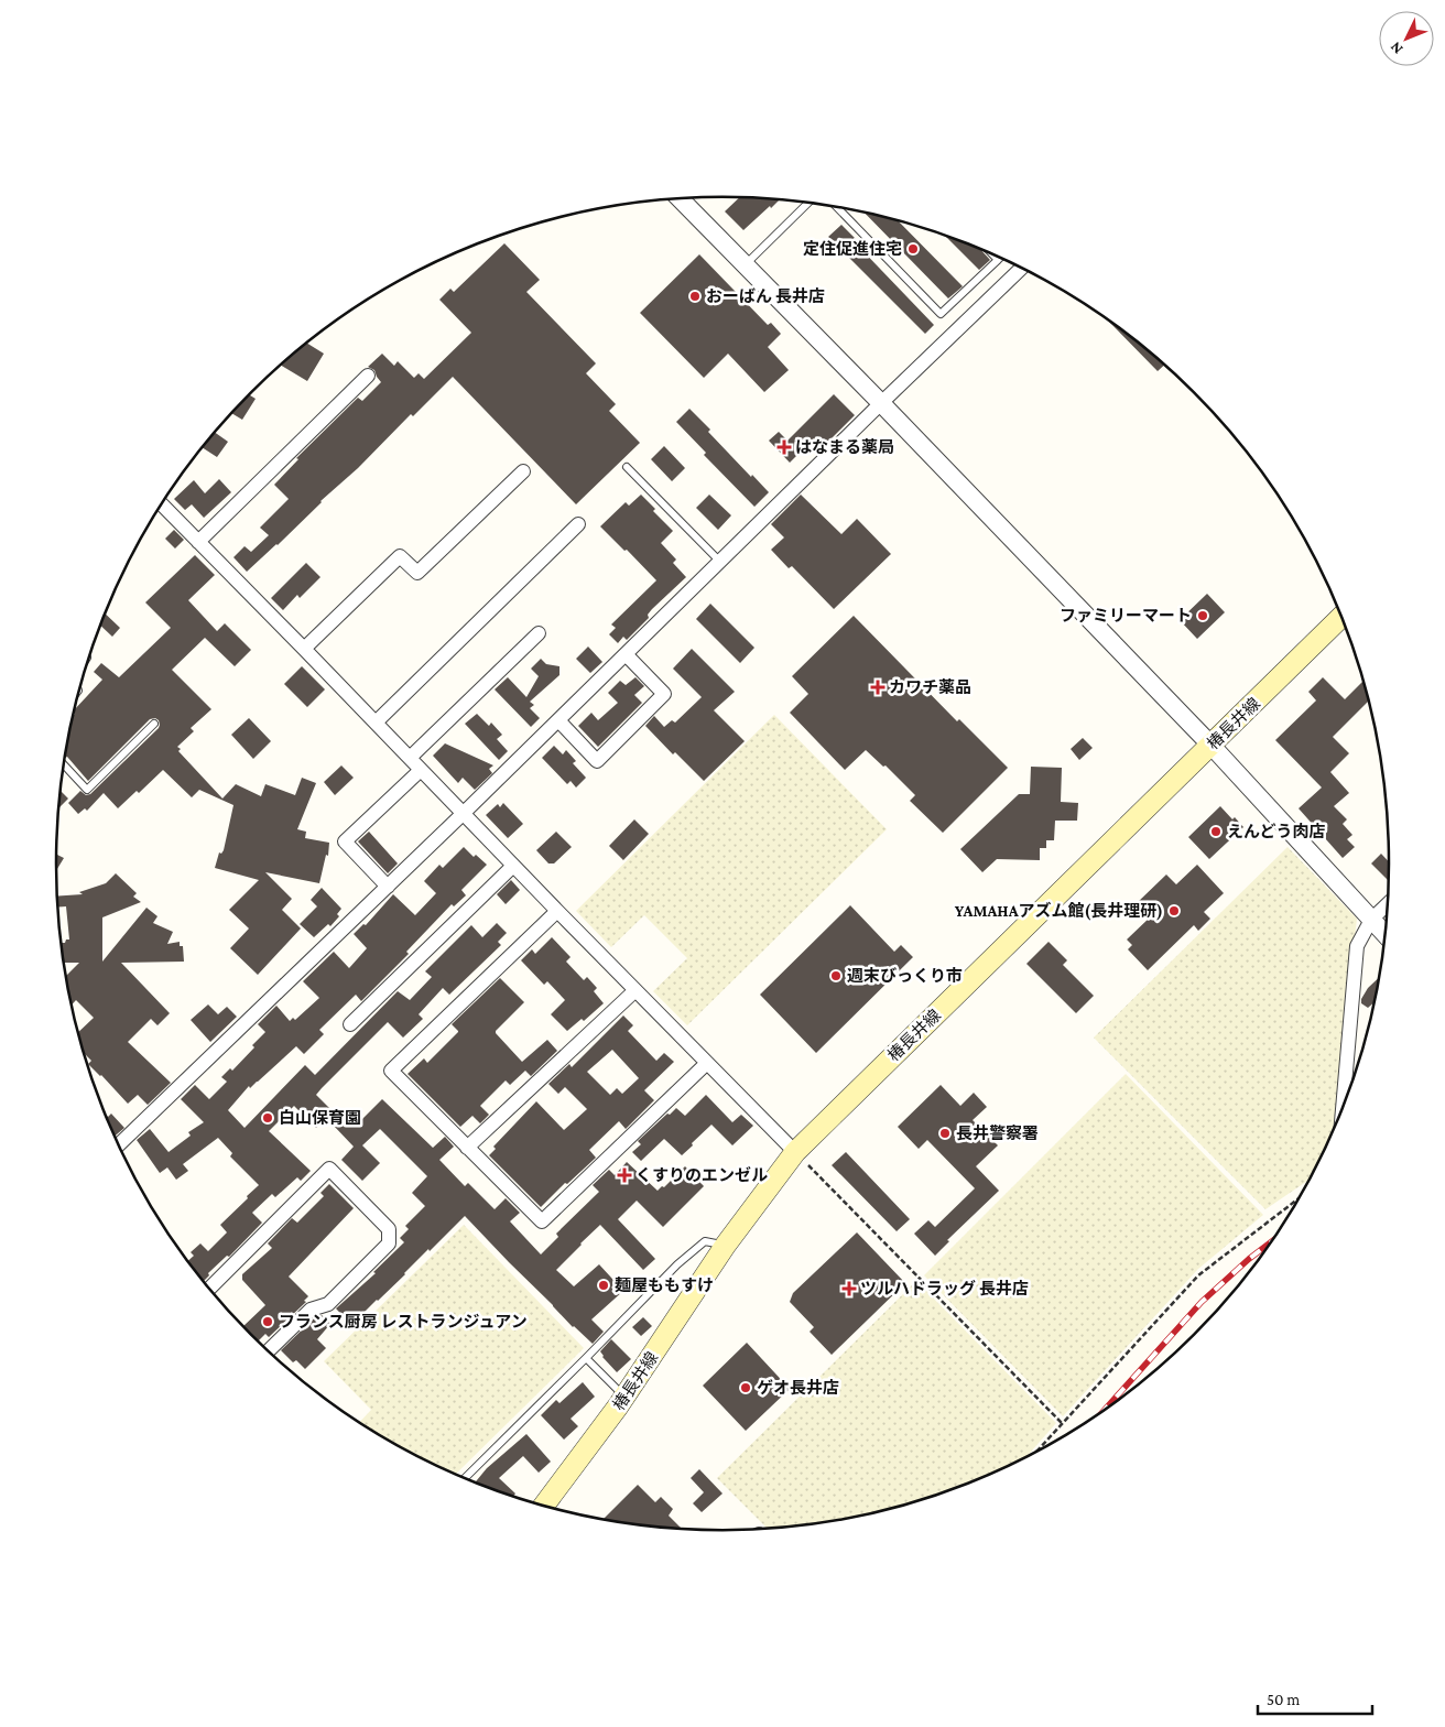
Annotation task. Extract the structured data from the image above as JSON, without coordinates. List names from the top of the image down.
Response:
{
  "streets": {
    "main road": ["椿長井線"]
  },
  "places": {
    "other": [
      "定住促進住宅",
      "おーばん 長井店",
      "ファミリーマート",
      "えんどう肉店",
      "YAMAHAアズム館(長井理研)",
      "週末びっくり市",
      "白山保育園",
      "長井警察署",
      "麺屋ももすけ",
      "フランス厨房 レストランジュアン",
      "ゲオ長井店"
    ],
    "health": [
      "はなまる薬局",
      "カワチ薬品",
      "くすりのエンゼル",
      "ツルハドラッグ 長井店"
    ]
  },
  "scale_bar": "50 m",
  "north": "bottom left"
}
